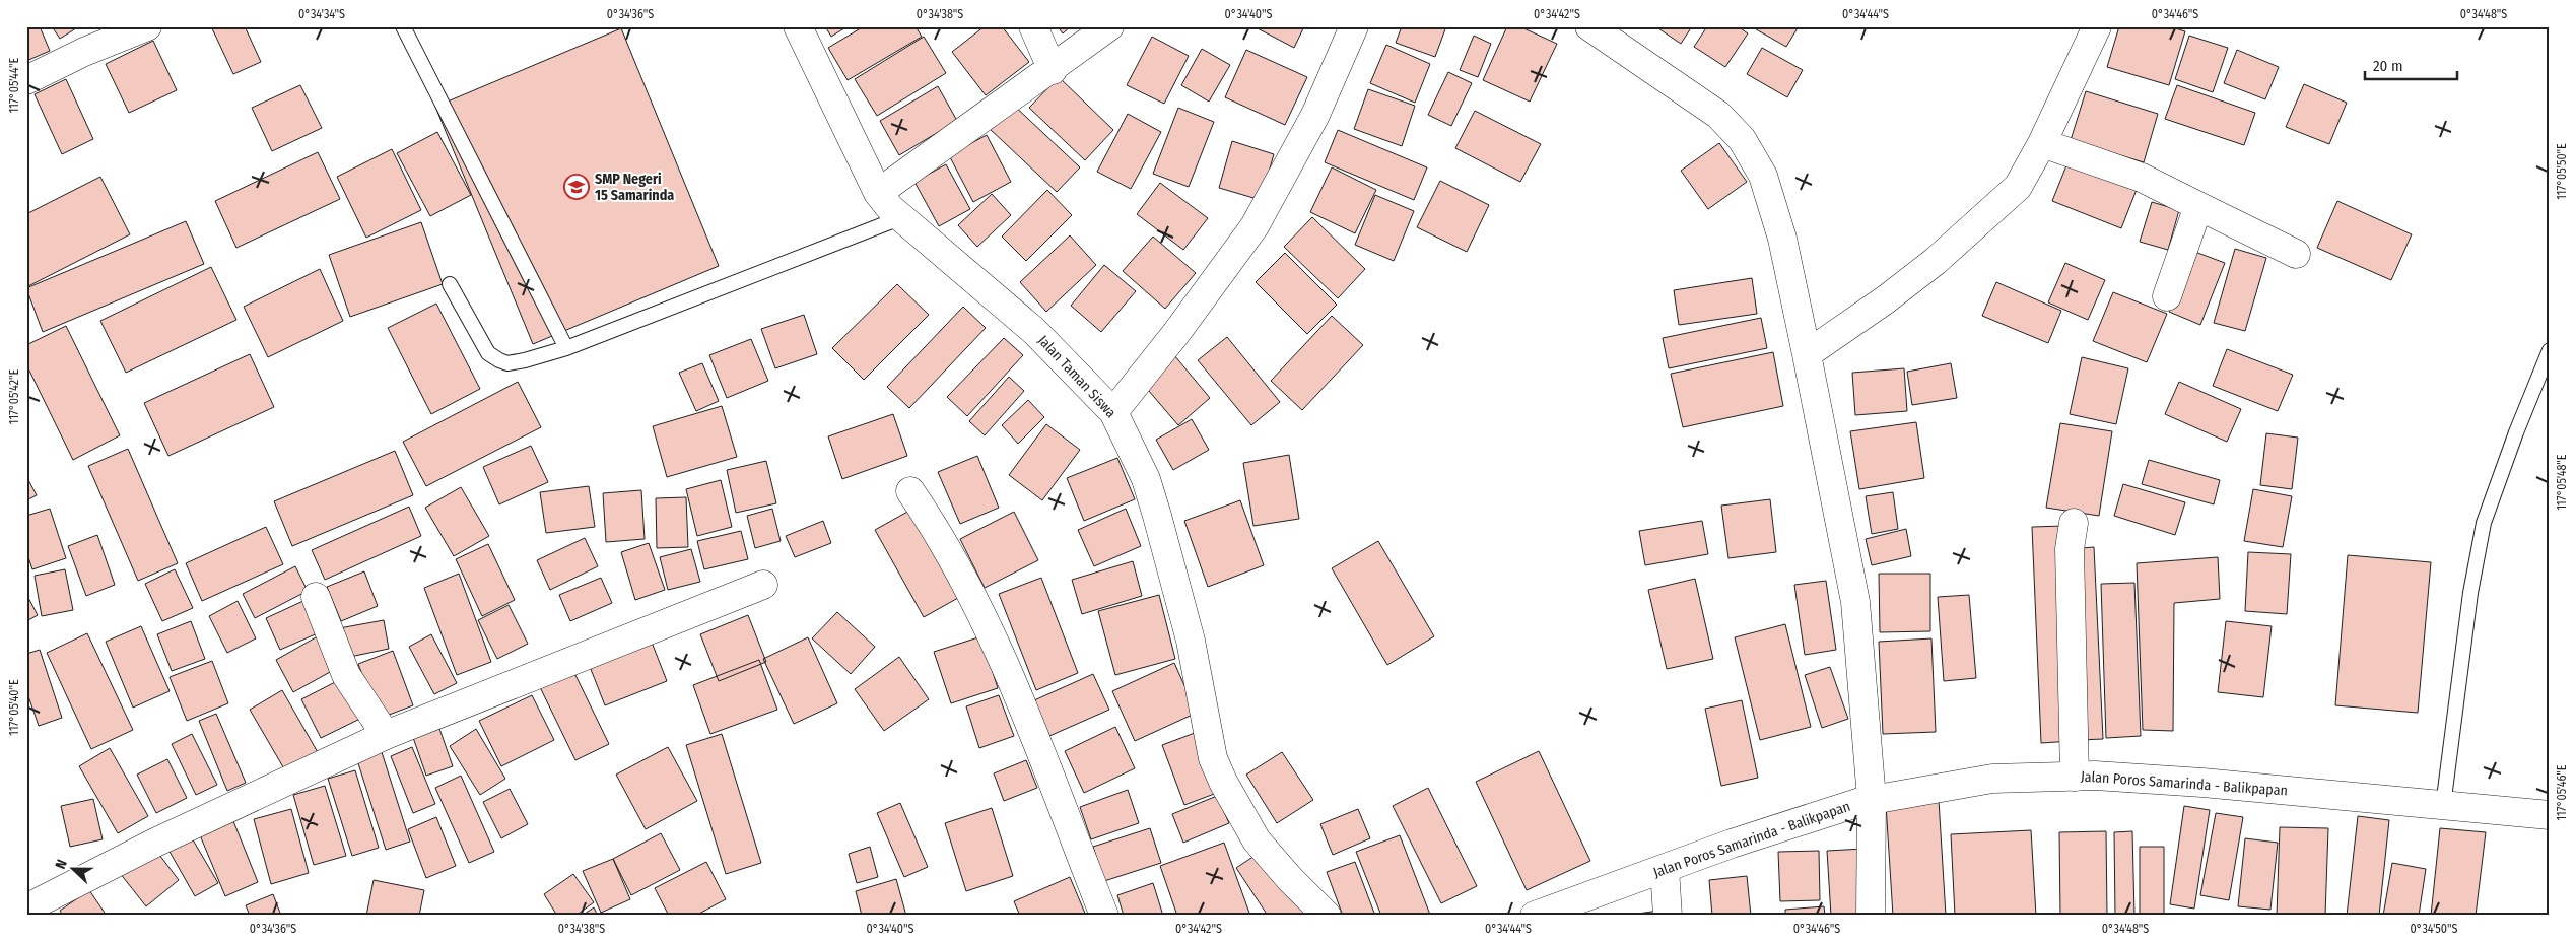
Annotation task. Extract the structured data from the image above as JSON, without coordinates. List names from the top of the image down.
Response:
{
  "streets": {
    "main road": ["Jalan Taman Siswa", "Jalan Poros Samarinda - Balikpapan"]
  },
  "places": {
    "school or university": ["SMP Negeri 15 Samarinda"]
  },
  "scale_bar": "20 m",
  "north": "left",
  "coordinates": [
    "0°34'34\"S",
    "0°34'36\"S",
    "0°34'38\"S",
    "0°34'40\"S",
    "0°34'42\"S",
    "0°34'44\"S",
    "0°34'46\"S",
    "0°34'48\"S",
    "117°05'44\"E",
    "117°05'50\"E",
    "117°05'42\"E",
    "117°05'48\"E",
    "117°05'40\"E",
    "117°05'46\"E",
    "0°34'50\"S"
  ]
}
